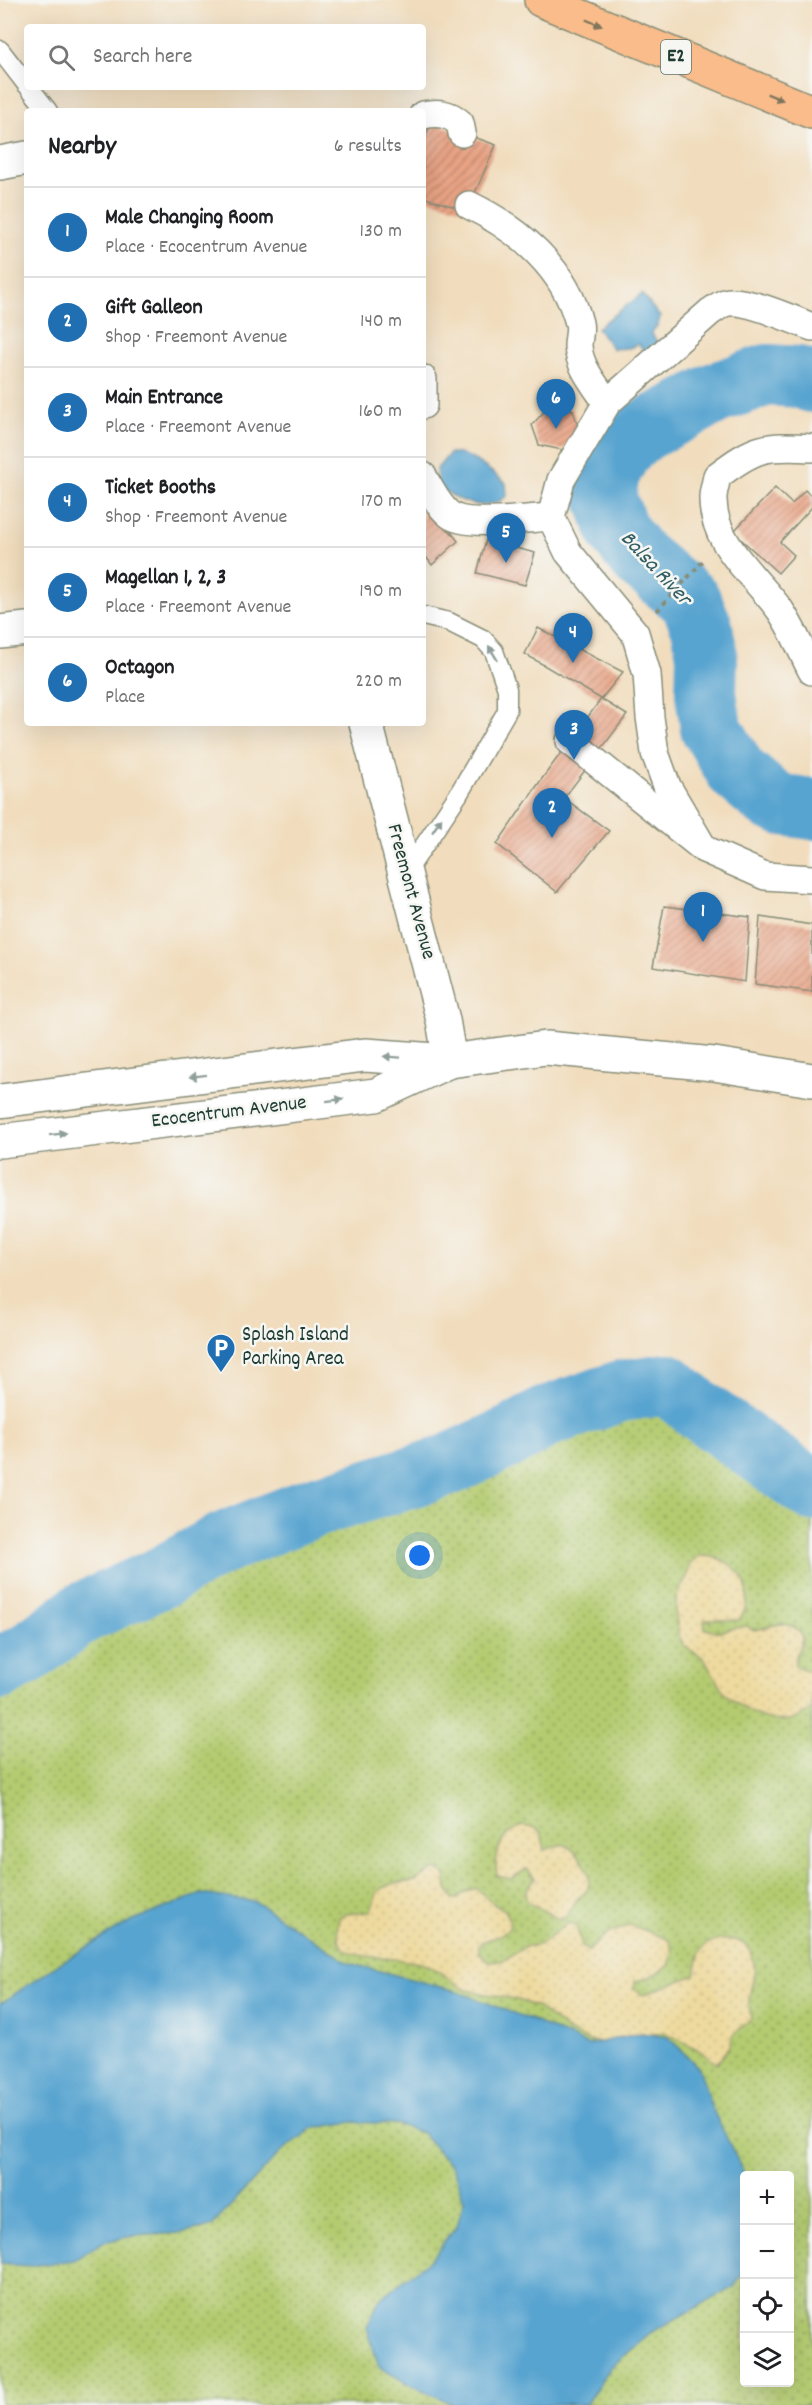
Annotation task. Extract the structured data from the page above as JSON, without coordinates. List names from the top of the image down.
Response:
{
  "streets": {
    "highway": ["E2"],
    "street": ["Freemont Avenue", "Ecocentrum Avenue"]
  },
  "crossings": [
    ["Freemont Avenue", "Ecocentrum Avenue"]
  ],
  "water": ["Balsa River"],
  "places": {
    "parking": ["Splash Island Parking Area"]
  },
  "page": {
    "search": "Search here",
    "heading": ["Nearby", "6 results"],
    "list": [
      {
        "mark": "1",
        "name": "Male Changing Room",
        "note": "Place · Ecocentrum Avenue",
        "value": "130 m"
      },
      {
        "mark": "2",
        "name": "Gift Galleon",
        "note": "Shop · Freemont Avenue",
        "value": "140 m"
      },
      {
        "mark": "3",
        "name": "Main Entrance",
        "note": "Place · Freemont Avenue",
        "value": "160 m"
      },
      {
        "mark": "4",
        "name": "Ticket Booths",
        "note": "Shop · Freemont Avenue",
        "value": "170 m"
      },
      {
        "mark": "5",
        "name": "Magellan 1, 2, 3",
        "note": "Place · Freemont Avenue",
        "value": "190 m"
      },
      {
        "mark": "6",
        "name": "Octagon",
        "note": "Place",
        "value": "220 m"
      }
    ],
    "pins": [
      "6",
      "5",
      "4",
      "3",
      "2",
      "1"
    ],
    "map_buttons": ["+", "−"]
  }
}
